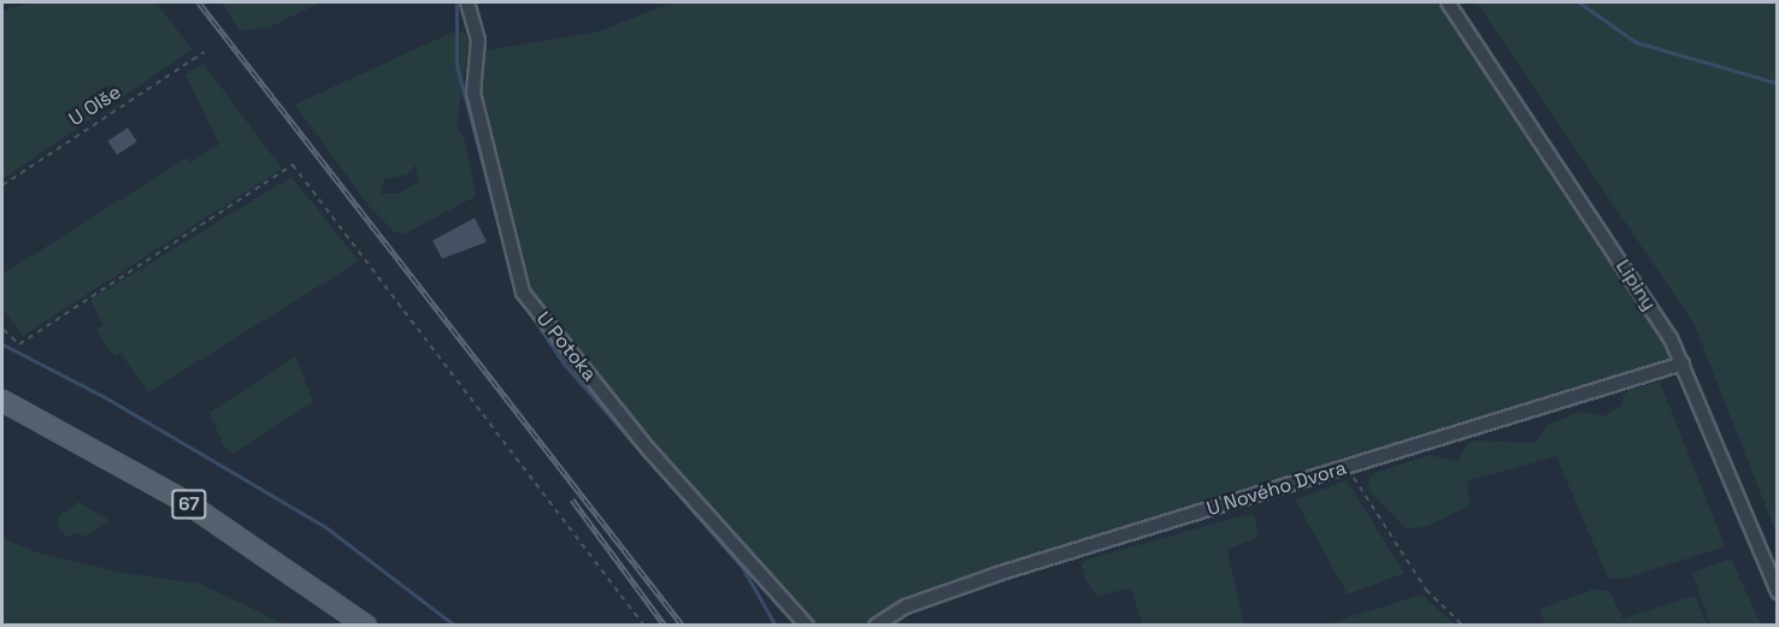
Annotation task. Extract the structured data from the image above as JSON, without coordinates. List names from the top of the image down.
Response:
{
  "streets": {
    "main road": ["67"],
    "street": ["Lipiny", "U Potoka", "U Nového Dvora"],
    "path": ["U Olše"]
  },
  "crossings": [
    ["Lipiny", "U Nového Dvora"]
  ]
}
